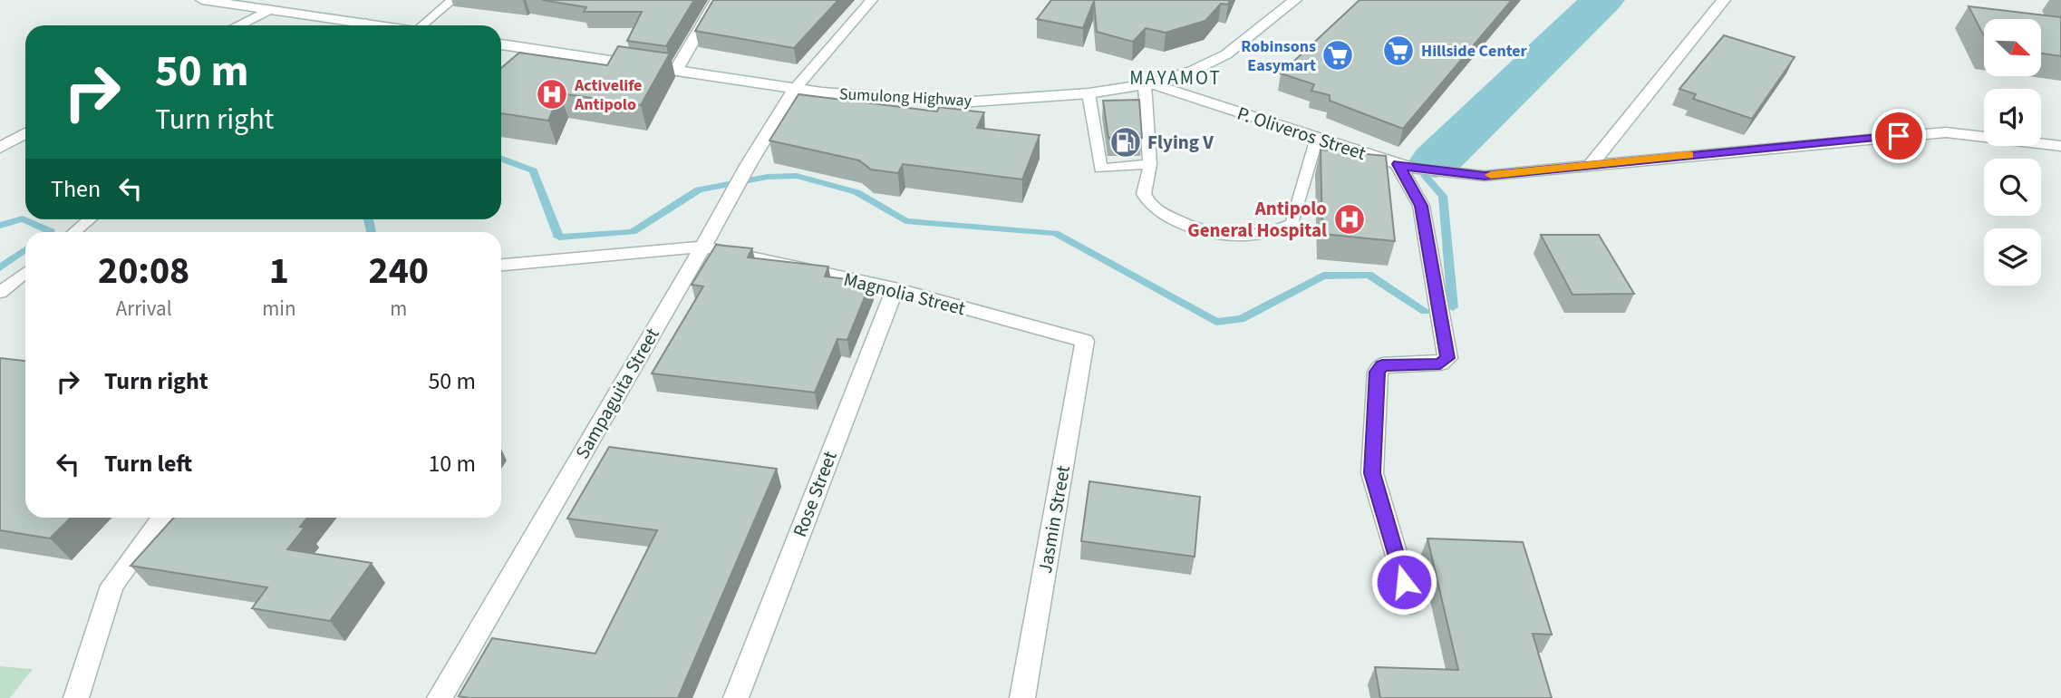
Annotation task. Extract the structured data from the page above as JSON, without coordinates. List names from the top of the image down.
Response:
{
  "streets": {
    "street": [
      "Sumulong Highway",
      "P. Oliveros Street",
      "Magnolia Street",
      "Sampaguita Street",
      "Rose Street",
      "Jasmin Street"
    ]
  },
  "crossings": [
    ["Sumulong Highway", "P. Oliveros Street"],
    ["Sumulong Highway", "Sampaguita Street"],
    ["Magnolia Street", "Sampaguita Street"],
    ["Magnolia Street", "Rose Street"],
    ["Magnolia Street", "Jasmin Street"]
  ],
  "districts": ["MAYAMOT"],
  "places": {
    "supermarket": ["Hillside Center", "Robinsons Easymart"],
    "hospital": ["Activelife Antipolo", "Antipolo General Hospital"],
    "fuel station": ["Flying V"]
  },
  "north": "bottom right",
  "page": {
    "turn": ["50 m", "Turn right"],
    "then": "Then",
    "eta": [
      "20:08",
      "Arrival",
      "1",
      "min",
      "240",
      "m"
    ],
    "list": [
      {
        "name": "Turn right",
        "value": "50 m"
      },
      {
        "name": "Turn left",
        "value": "10 m"
      }
    ]
  }
}
